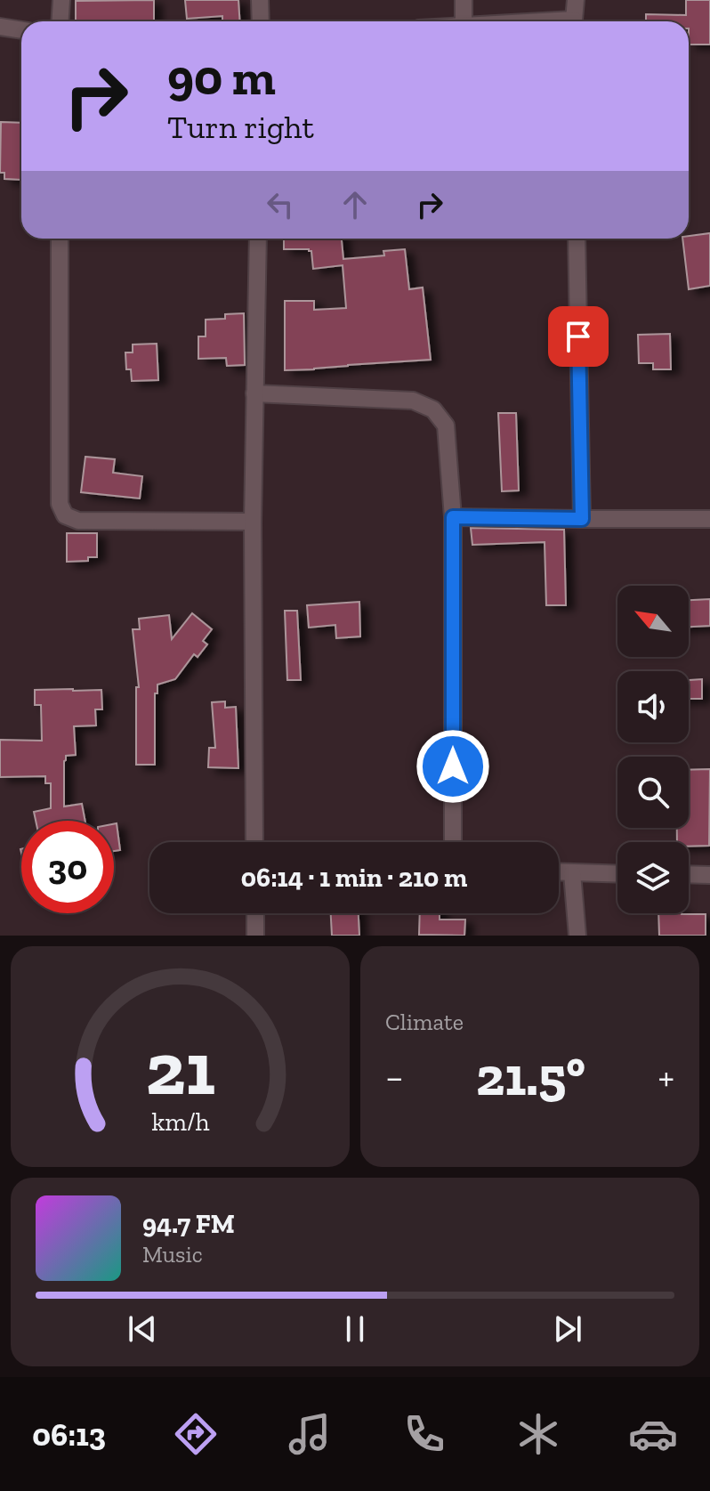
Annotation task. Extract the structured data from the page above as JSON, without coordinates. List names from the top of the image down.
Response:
{
  "north": "top left",
  "page": {
    "turn": ["90 m", "Turn right"],
    "limit": "30",
    "trip": "06:14 · 1 min · 210 m",
    "tile": "Climate",
    "heat": ["−", "21.5°", "+"],
    "song": ["94.7 FM", "Music"],
    "tabs": "06:13",
    "gauge": ["21", "km/h"]
  }
}
